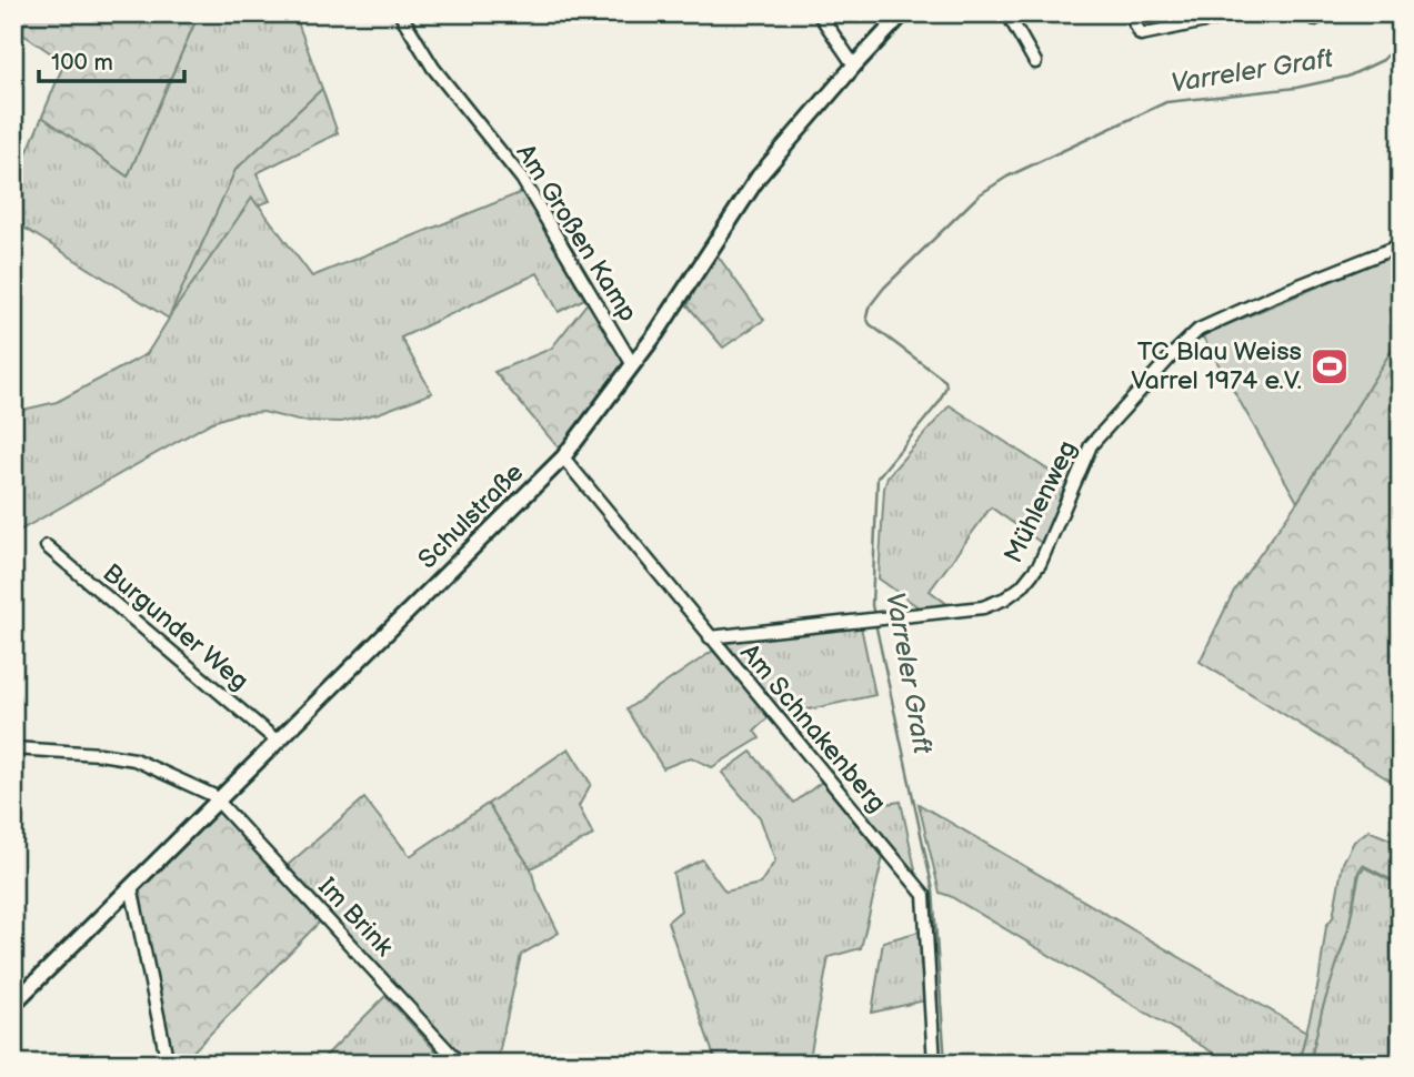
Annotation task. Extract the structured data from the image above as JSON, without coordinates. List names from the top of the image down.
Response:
{
  "streets": {
    "street": [
      "Am Großen Kamp",
      "Mühlenweg",
      "Schulstraße",
      "Burgunder Weg",
      "Am Schnakenberg",
      "Im Brink"
    ]
  },
  "crossings": [
    ["Am Großen Kamp", "Schulstraße"],
    ["Mühlenweg", "Am Schnakenberg"],
    ["Schulstraße", "Burgunder Weg"],
    ["Schulstraße", "Am Schnakenberg"],
    ["Schulstraße", "Im Brink"]
  ],
  "water": ["Varreler Graft"],
  "places": {
    "sports": ["TC Blau Weiss Varrel 1974 e.V."]
  },
  "scale_bar": "100 m"
}
